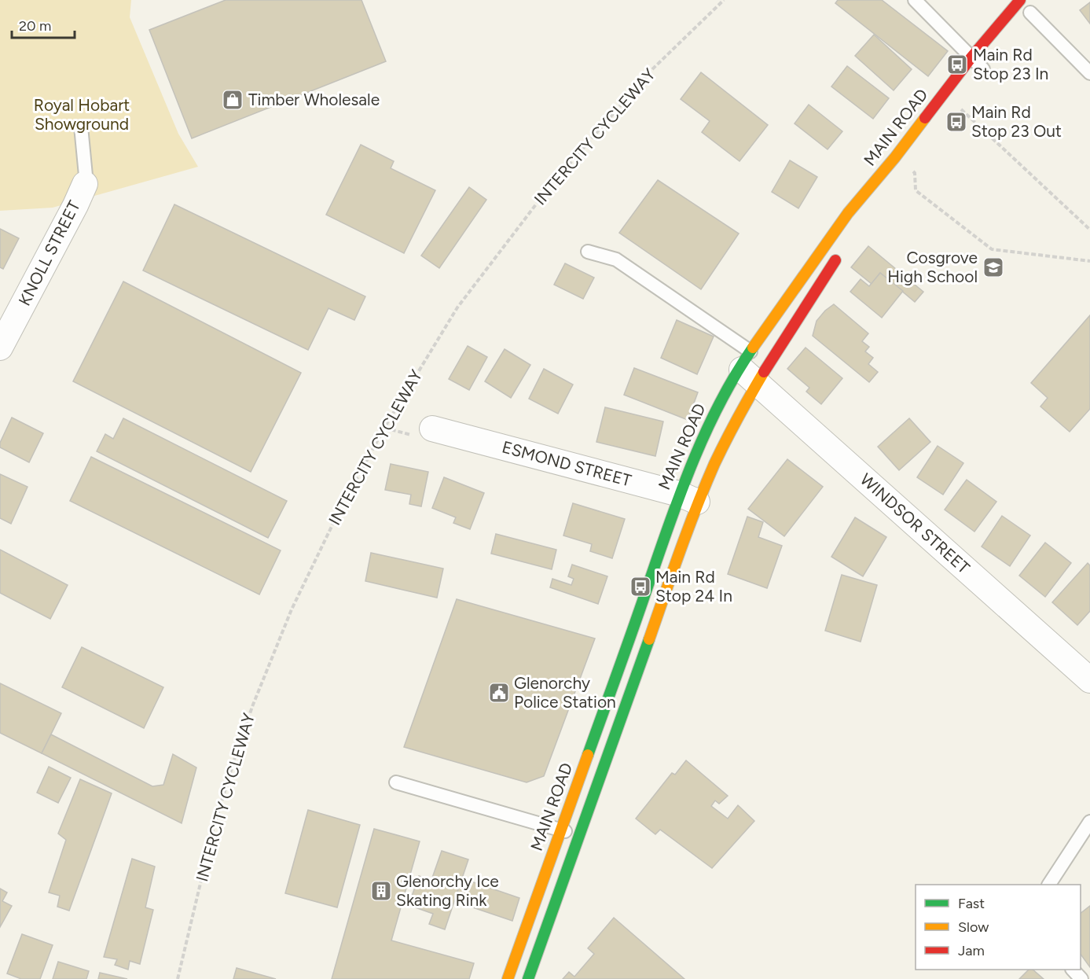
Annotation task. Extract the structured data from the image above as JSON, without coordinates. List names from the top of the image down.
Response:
{
  "streets": {
    "main road": ["MAIN ROAD"],
    "street": ["KNOLL STREET", "ESMOND STREET", "WINDSOR STREET"],
    "path": ["INTERCITY CYCLEWAY"]
  },
  "crossings": [
    ["MAIN ROAD", "ESMOND STREET"],
    ["MAIN ROAD", "WINDSOR STREET"]
  ],
  "parks": ["Royal Hobart Showground"],
  "places": {
    "bus stop": ["Main Rd Stop 23 In", "Main Rd Stop 23 Out", "Main Rd Stop 24 In"],
    "shop": ["Timber Wholesale"],
    "school or university": ["Cosgrove High School"],
    "public building": ["Glenorchy Police Station"],
    "building": ["Glenorchy Ice Skating Rink"]
  },
  "legend": ["Fast", "Slow", "Jam"],
  "scale_bar": "20 m"
}
